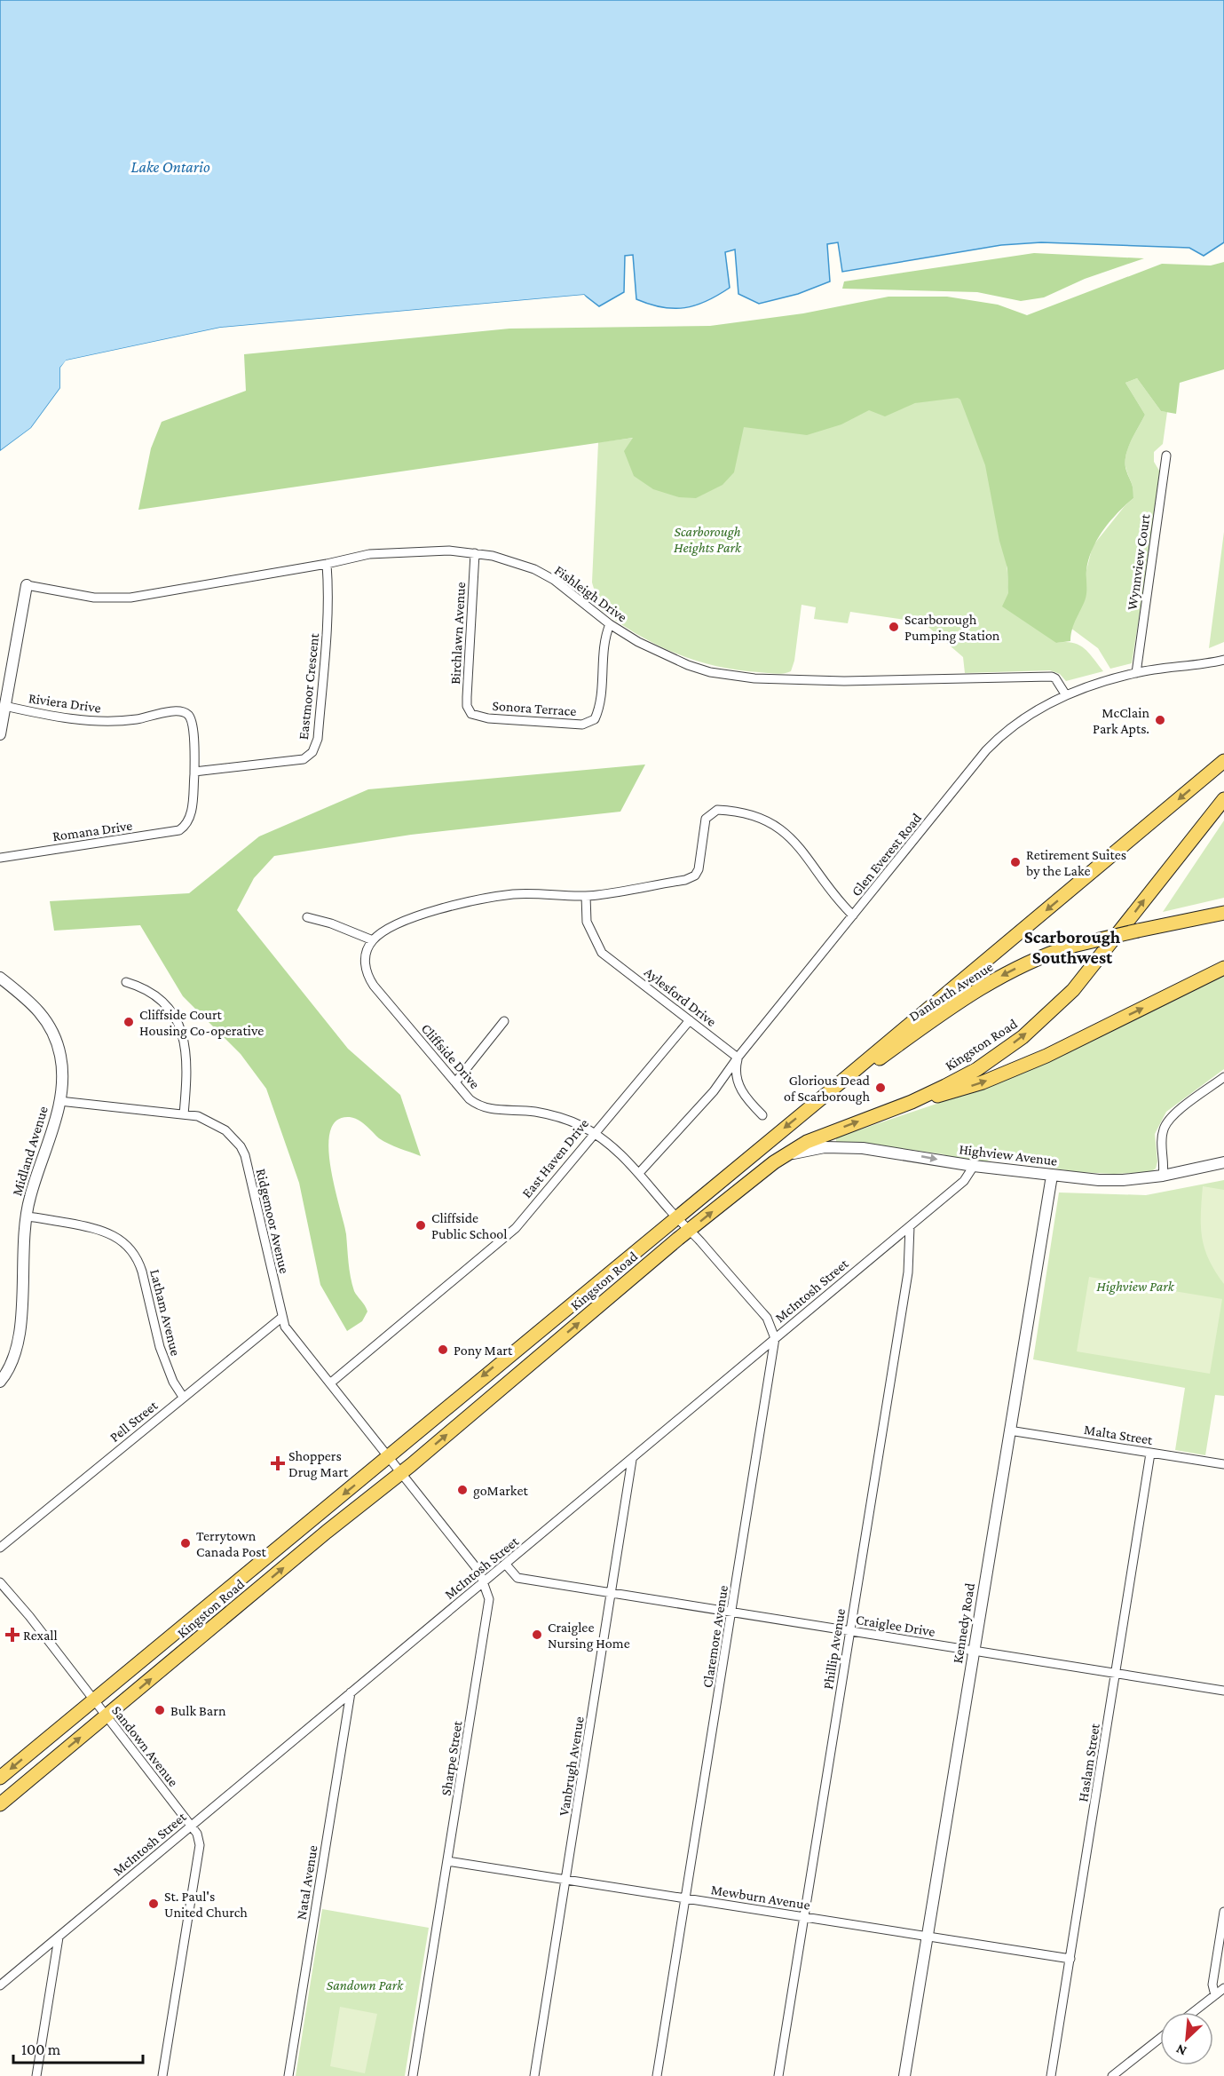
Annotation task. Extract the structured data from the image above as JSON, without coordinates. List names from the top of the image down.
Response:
{
  "streets": {
    "main road": ["Danforth Avenue", "Kingston Road"],
    "street": [
      "Wynnview Court",
      "Fishleigh Drive",
      "Birchlawn Avenue",
      "Eastmoor Crescent",
      "Riviera Drive",
      "Sonora Terrace",
      "Romana Drive",
      "Glen Everest Road",
      "Aylesford Drive",
      "Cliffside Drive",
      "Midland Avenue",
      "Highview Avenue",
      "East Haven Drive",
      "Ridgemoor Avenue",
      "McIntosh Street",
      "Latham Avenue",
      "Pell Street",
      "Malta Street",
      "Kennedy Road",
      "Craiglee Drive",
      "Claremore Avenue",
      "Phillip Avenue",
      "Sandown Avenue",
      "Sharpe Street",
      "Haslam Street",
      "Vanbrugh Avenue",
      "Natal Avenue",
      "Mewburn Avenue"
    ]
  },
  "crossings": [
    ["Wynnview Court", "Glen Everest Road"],
    ["Fishleigh Drive", "Birchlawn Avenue"],
    ["Fishleigh Drive", "Eastmoor Crescent"],
    ["Fishleigh Drive", "Sonora Terrace"],
    ["Fishleigh Drive", "Glen Everest Road"],
    ["Birchlawn Avenue", "Sonora Terrace"],
    ["Eastmoor Crescent", "Riviera Drive"],
    ["Eastmoor Crescent", "Romana Drive"],
    ["Riviera Drive", "Romana Drive"],
    ["Glen Everest Road", "Aylesford Drive"],
    ["Glen Everest Road", "Cliffside Drive"],
    ["Danforth Avenue", "Kingston Road"],
    ["Aylesford Drive", "East Haven Drive"],
    ["Kingston Road", "Cliffside Drive"],
    ["Kingston Road", "Highview Avenue"],
    ["Kingston Road", "Ridgemoor Avenue"],
    ["Kingston Road", "Sandown Avenue"],
    ["Kingston Road", "Sharpe Street"],
    ["Cliffside Drive", "East Haven Drive"],
    ["Midland Avenue", "Ridgemoor Avenue"],
    ["Midland Avenue", "Latham Avenue"],
    ["Highview Avenue", "McIntosh Street"],
    ["Highview Avenue", "Kennedy Road"],
    ["East Haven Drive", "Ridgemoor Avenue"],
    ["Ridgemoor Avenue", "Pell Street"],
    ["Ridgemoor Avenue", "Sharpe Street"],
    ["McIntosh Street", "Craiglee Drive"],
    ["McIntosh Street", "Claremore Avenue"],
    ["McIntosh Street", "Phillip Avenue"],
    ["McIntosh Street", "Sandown Avenue"],
    ["McIntosh Street", "Sharpe Street"],
    ["McIntosh Street", "Vanbrugh Avenue"],
    ["McIntosh Street", "Natal Avenue"],
    ["Latham Avenue", "Pell Street"],
    ["Malta Street", "Kennedy Road"],
    ["Malta Street", "Haslam Street"],
    ["Kennedy Road", "Craiglee Drive"],
    ["Kennedy Road", "Mewburn Avenue"],
    ["Craiglee Drive", "Claremore Avenue"],
    ["Craiglee Drive", "Phillip Avenue"],
    ["Craiglee Drive", "Haslam Street"],
    ["Craiglee Drive", "Vanbrugh Avenue"],
    ["Claremore Avenue", "Mewburn Avenue"],
    ["Phillip Avenue", "Mewburn Avenue"],
    ["Sharpe Street", "Mewburn Avenue"],
    ["Haslam Street", "Mewburn Avenue"],
    ["Vanbrugh Avenue", "Mewburn Avenue"]
  ],
  "one_way": ["Highview Avenue"],
  "districts": ["Scarborough Southwest"],
  "water": ["Lake Ontario"],
  "parks": ["Scarborough Heights Park", "Highview Park", "Sandown Park"],
  "places": {
    "other": [
      "Scarborough Pumping Station",
      "McClain Park Apts.",
      "Retirement Suites by the Lake",
      "Cliffside Court Housing Co-operative",
      "Glorious Dead of Scarborough",
      "Cliffside Public School",
      "Pony Mart",
      "goMarket",
      "Terrytown Canada Post",
      "Craiglee Nursing Home",
      "Bulk Barn",
      "St. Paul's United Church"
    ],
    "health": ["Shoppers Drug Mart", "Rexall"]
  },
  "scale_bar": "100 m",
  "north": "bottom left"
}
